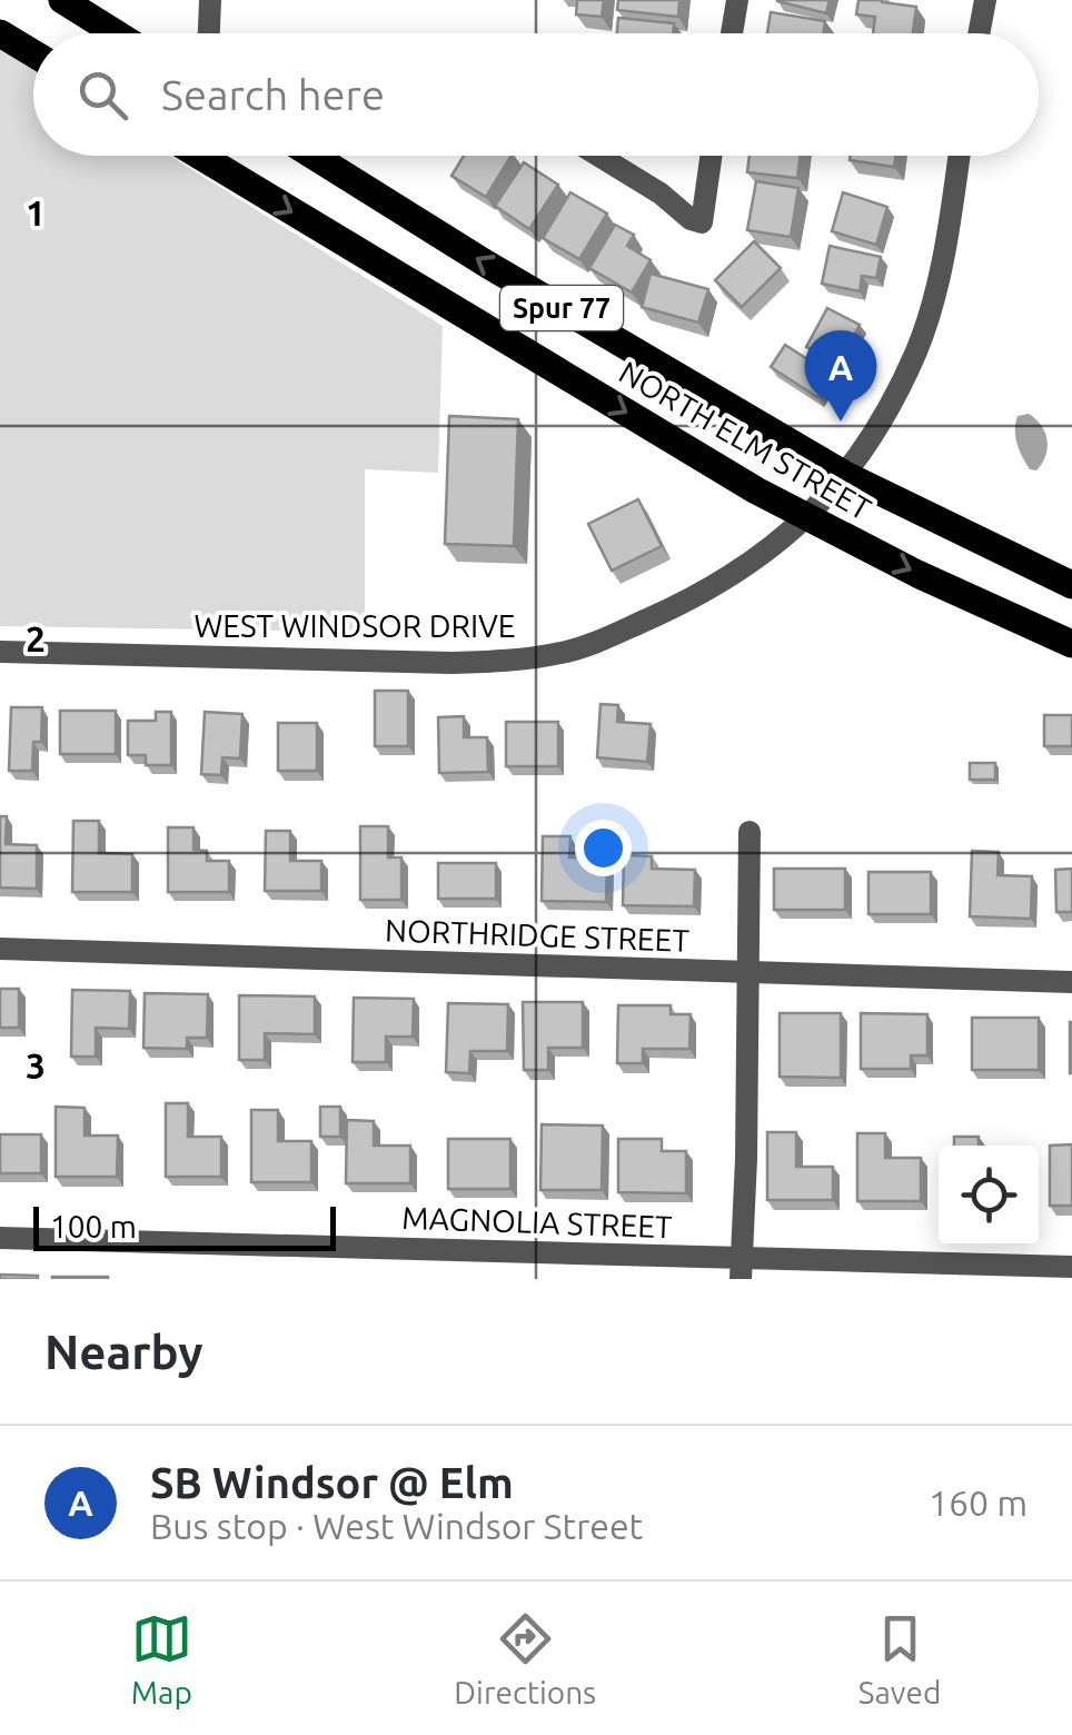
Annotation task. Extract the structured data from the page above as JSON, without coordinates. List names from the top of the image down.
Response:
{
  "streets": {
    "main road": ["Spur 77", "NORTH ELM STREET"],
    "street": ["WEST WINDSOR DRIVE", "NORTHRIDGE STREET", "MAGNOLIA STREET"]
  },
  "crossings": [
    ["NORTH ELM STREET", "WEST WINDSOR DRIVE"]
  ],
  "scale_bar": "100 m",
  "page": {
    "search": "Search here",
    "pins": "A",
    "scale": "100 m",
    "heading": "Nearby",
    "list": [
      {
        "mark": "A",
        "name": "SB Windsor @ Elm",
        "note": "Bus stop · West Windsor Street",
        "value": "160 m"
      }
    ],
    "nav": ["Map", "Directions", "Saved"]
  },
  "grid": {
    "rows": ["1", "2", "3"]
  }
}
